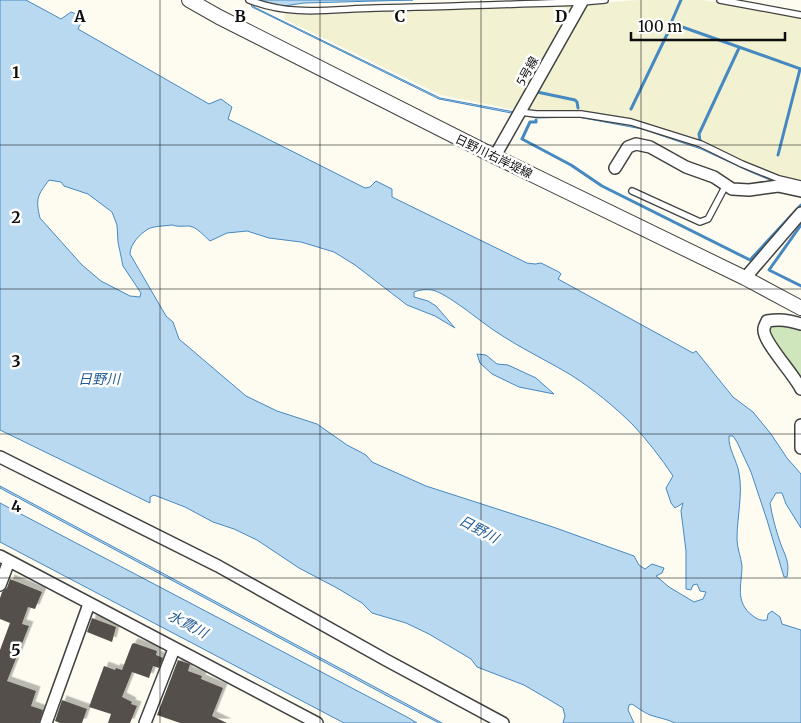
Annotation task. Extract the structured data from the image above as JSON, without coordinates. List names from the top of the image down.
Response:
{
  "streets": {
    "street": ["5号線", "日野川右岸堤線"]
  },
  "crossings": [
    ["5号線", "日野川右岸堤線"]
  ],
  "water": ["日野川", "水貫川"],
  "scale_bar": "100 m",
  "grid": {
    "columns": [
      "A",
      "B",
      "C",
      "D"
    ],
    "rows": [
      "1",
      "2",
      "3",
      "4",
      "5"
    ]
  }
}
